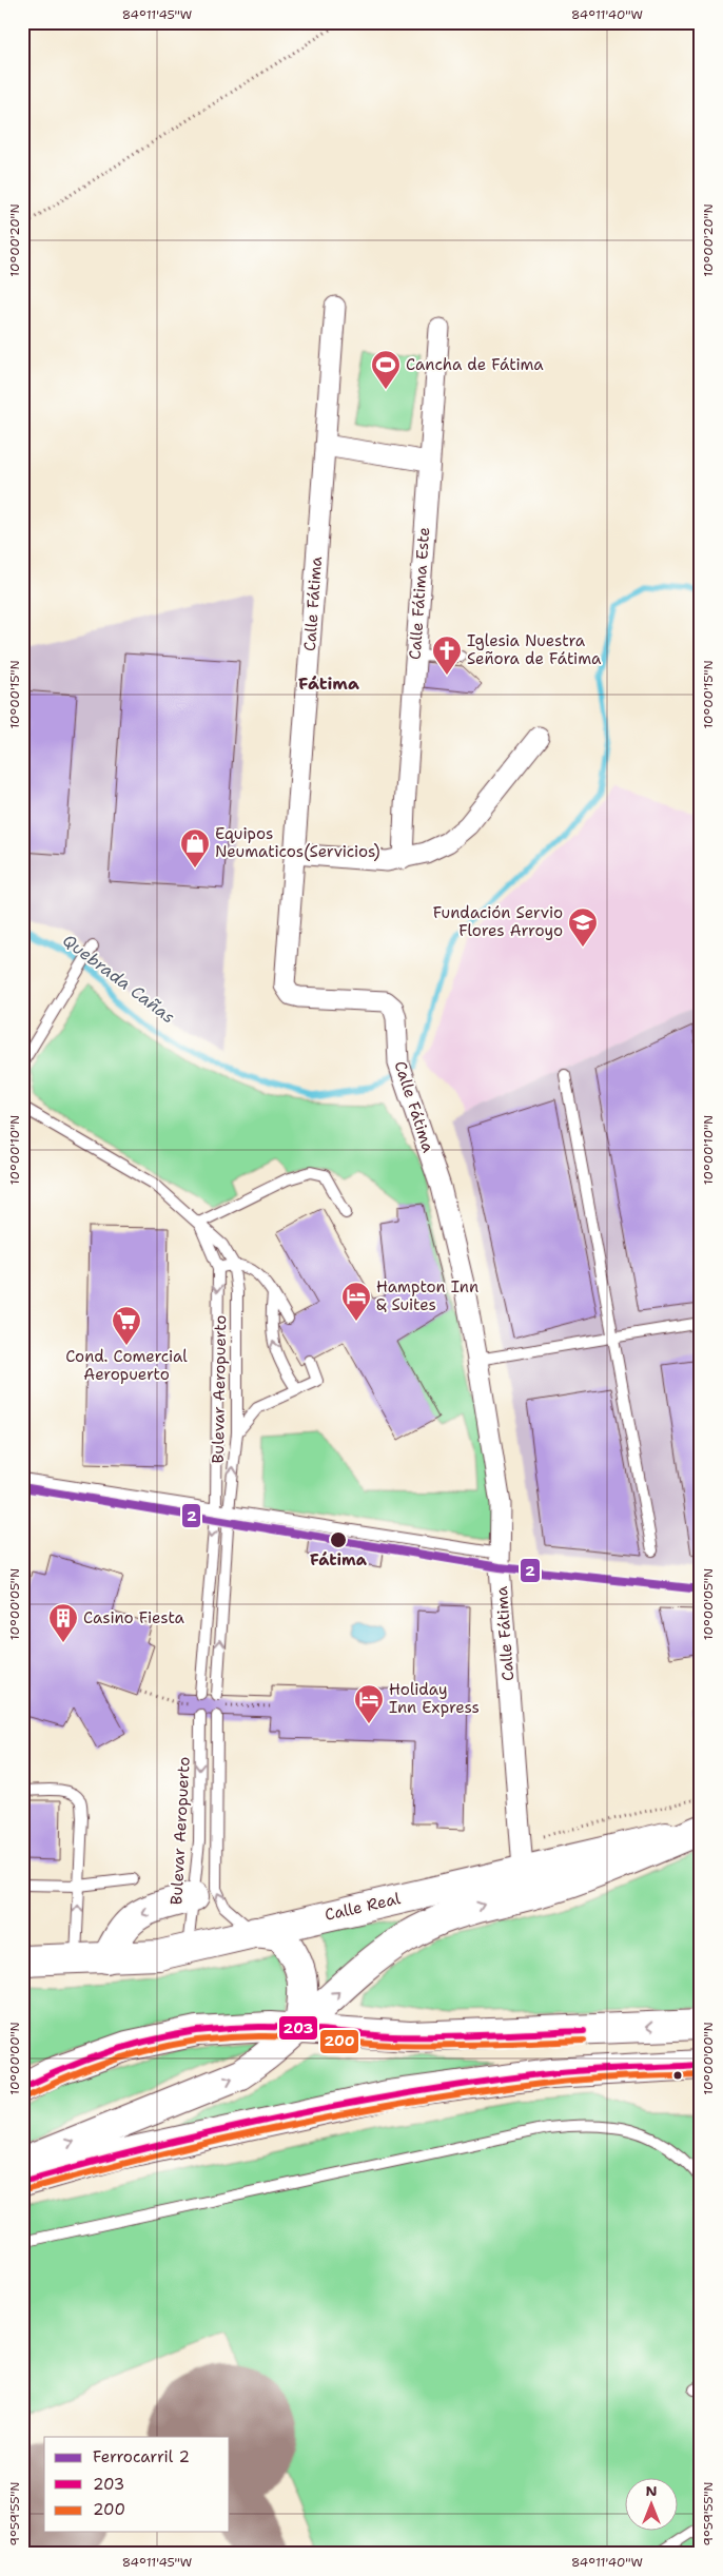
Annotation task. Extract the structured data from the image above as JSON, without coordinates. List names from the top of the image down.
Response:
{
  "streets": {
    "main road": ["Calle Real"],
    "street": ["Calle Fátima Este", "Calle Fátima"],
    "lane": ["Bulevar Aeropuerto"]
  },
  "crossings": [
    ["Calle Fátima", "Calle Real"],
    ["Bulevar Aeropuerto", "Calle Real"]
  ],
  "districts": ["Fátima"],
  "water": ["Quebrada Cañas"],
  "places": {
    "sports": ["Cancha de Fátima"],
    "church": ["Iglesia Nuestra Señora de Fátima"],
    "shop": ["Equipos Neumaticos(Servicios)"],
    "school or university": ["Fundación Servio Flores Arroyo"],
    "hotel": ["Hampton Inn & Suites", "Holiday Inn Express"],
    "supermarket": ["Cond. Comercial Aeropuerto"],
    "other": ["Fátima"],
    "building": ["Casino Fiesta"]
  },
  "lines": ["rail line 2", "transit line 203", "transit line 200"],
  "legend": ["Ferrocarril 2", "203", "200"],
  "north": "top",
  "coordinates": [
    "84°11'45\"W",
    "84°11'40\"W",
    "10°00'20\"N",
    "10°00'15\"N",
    "10°00'10\"N",
    "10°00'05\"N",
    "10°00'00\"N",
    "9°59'55\"N"
  ]
}
